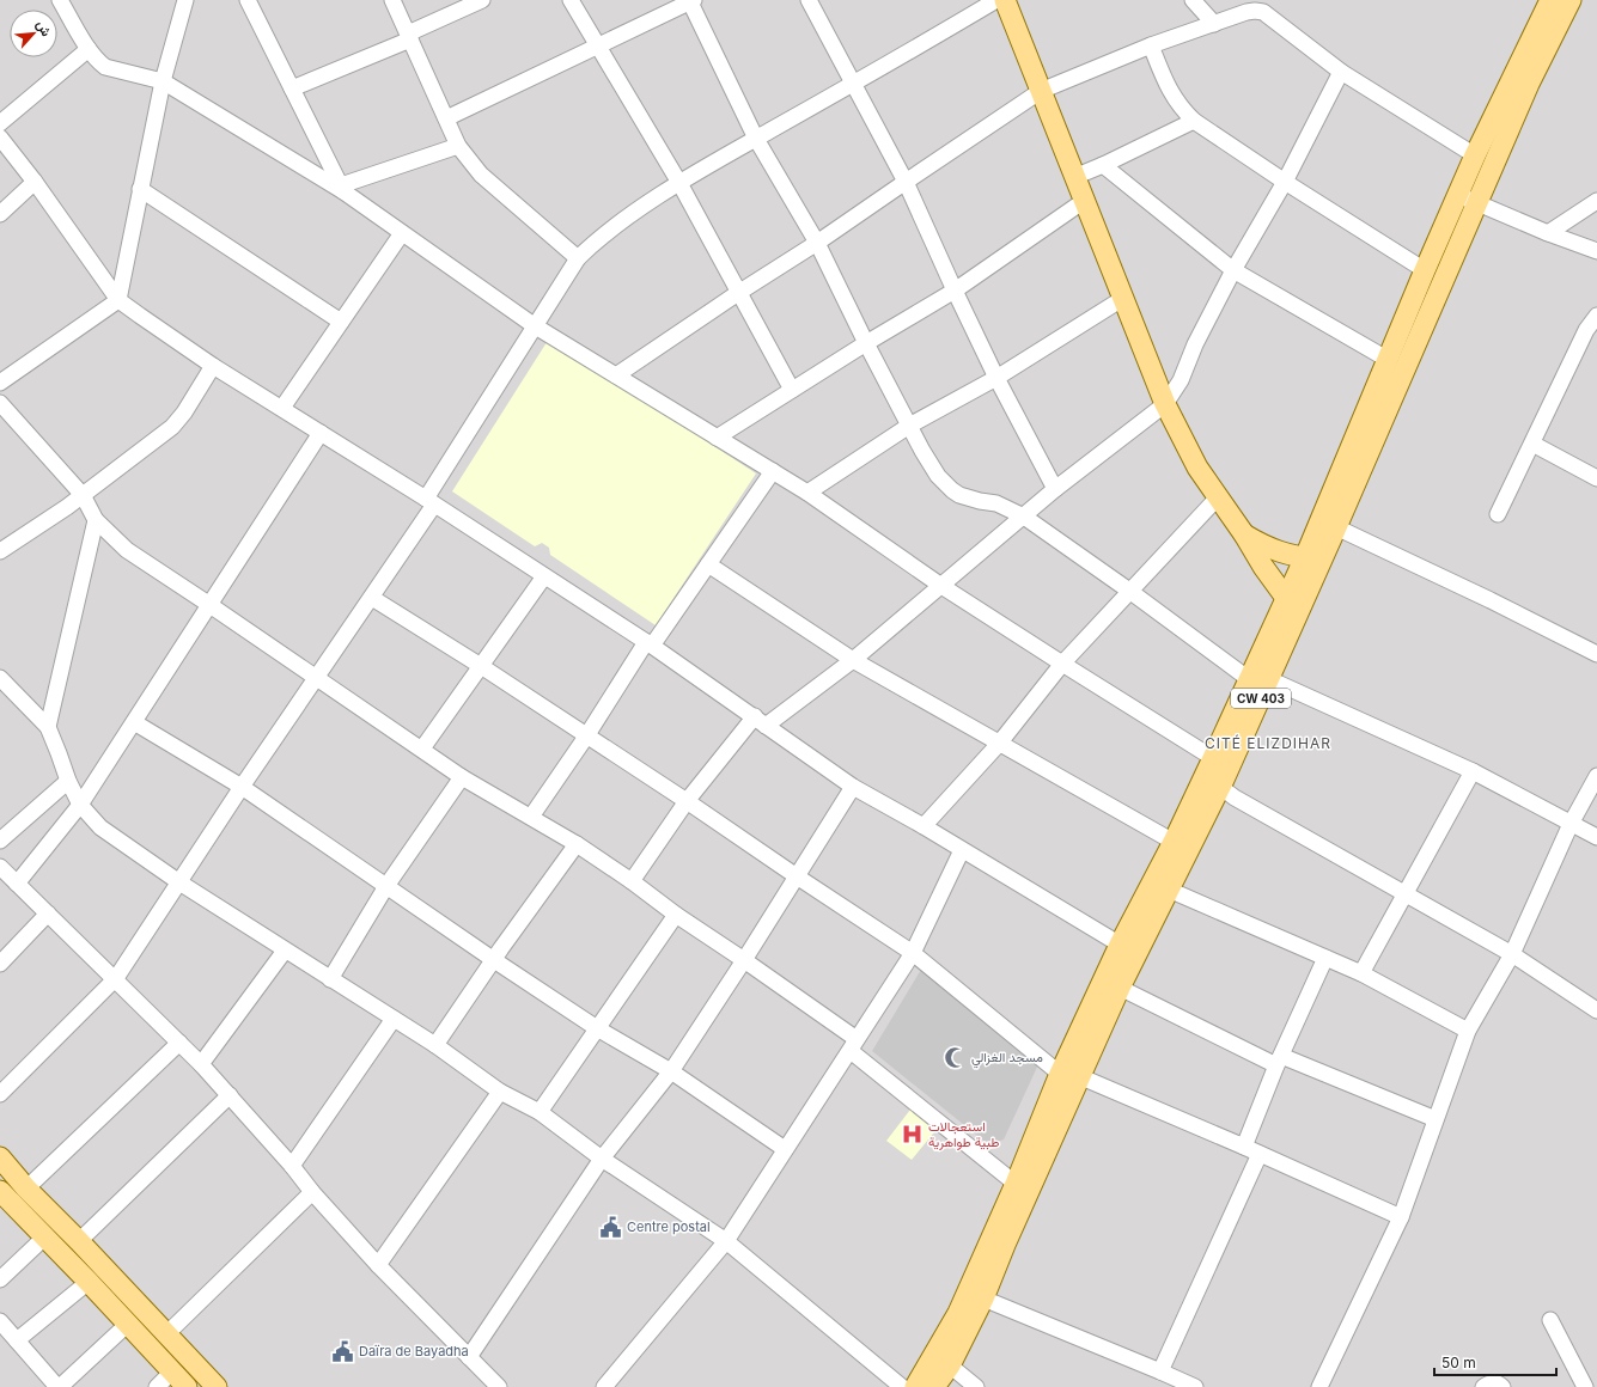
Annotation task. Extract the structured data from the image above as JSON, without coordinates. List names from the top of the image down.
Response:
{
  "streets": {
    "main road": ["CW 403"]
  },
  "districts": ["CITÉ ELIZDIHAR"],
  "places": {
    "mosque": ["مسجد الغزالي"],
    "hospital": ["استعجالات طبية طواهرية"],
    "public building": ["Centre postal", "Daïra de Bayadha"]
  },
  "scale_bar": "50 m",
  "north": "top right"
}
